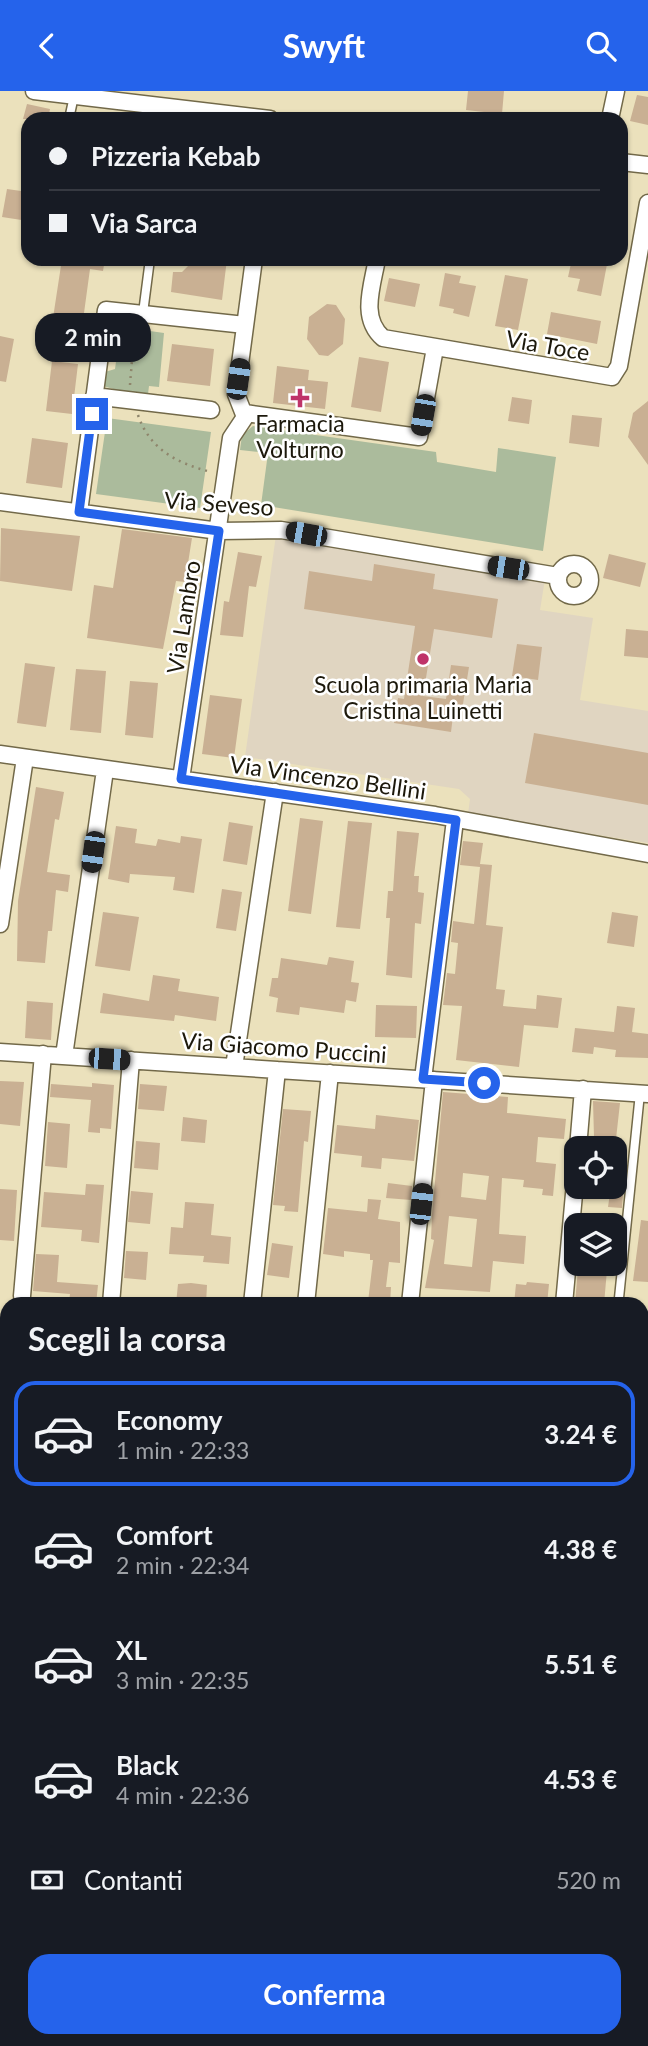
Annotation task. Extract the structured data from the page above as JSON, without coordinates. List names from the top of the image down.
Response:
{
  "streets": {
    "street": [
      "Via Toce",
      "Via Seveso",
      "Via Lambro",
      "Via Vincenzo Bellini",
      "Via Giacomo Puccini"
    ]
  },
  "crossings": [
    ["Via Seveso", "Via Lambro"],
    ["Via Lambro", "Via Vincenzo Bellini"]
  ],
  "places": {
    "health": ["Farmacia Volturno"],
    "other": ["Scuola primaria Maria Cristina Luinetti"]
  },
  "page": {
    "header": "Swyft",
    "banner": ["Pizzeria Kebab", "Via Sarca"],
    "bubble": "2 min",
    "heading": "Scegli la corsa",
    "list": [
      {
        "name": "Economy",
        "note": "1 min · 22:33",
        "value": "3.24 €"
      },
      {
        "name": "Comfort",
        "note": "2 min · 22:34",
        "value": "4.38 €"
      },
      {
        "name": "XL",
        "note": "3 min · 22:35",
        "value": "5.51 €"
      },
      {
        "name": "Black",
        "note": "4 min · 22:36",
        "value": "4.53 €"
      }
    ],
    "pay": ["Contanti", "520 m"],
    "buttons": "Conferma"
  }
}
